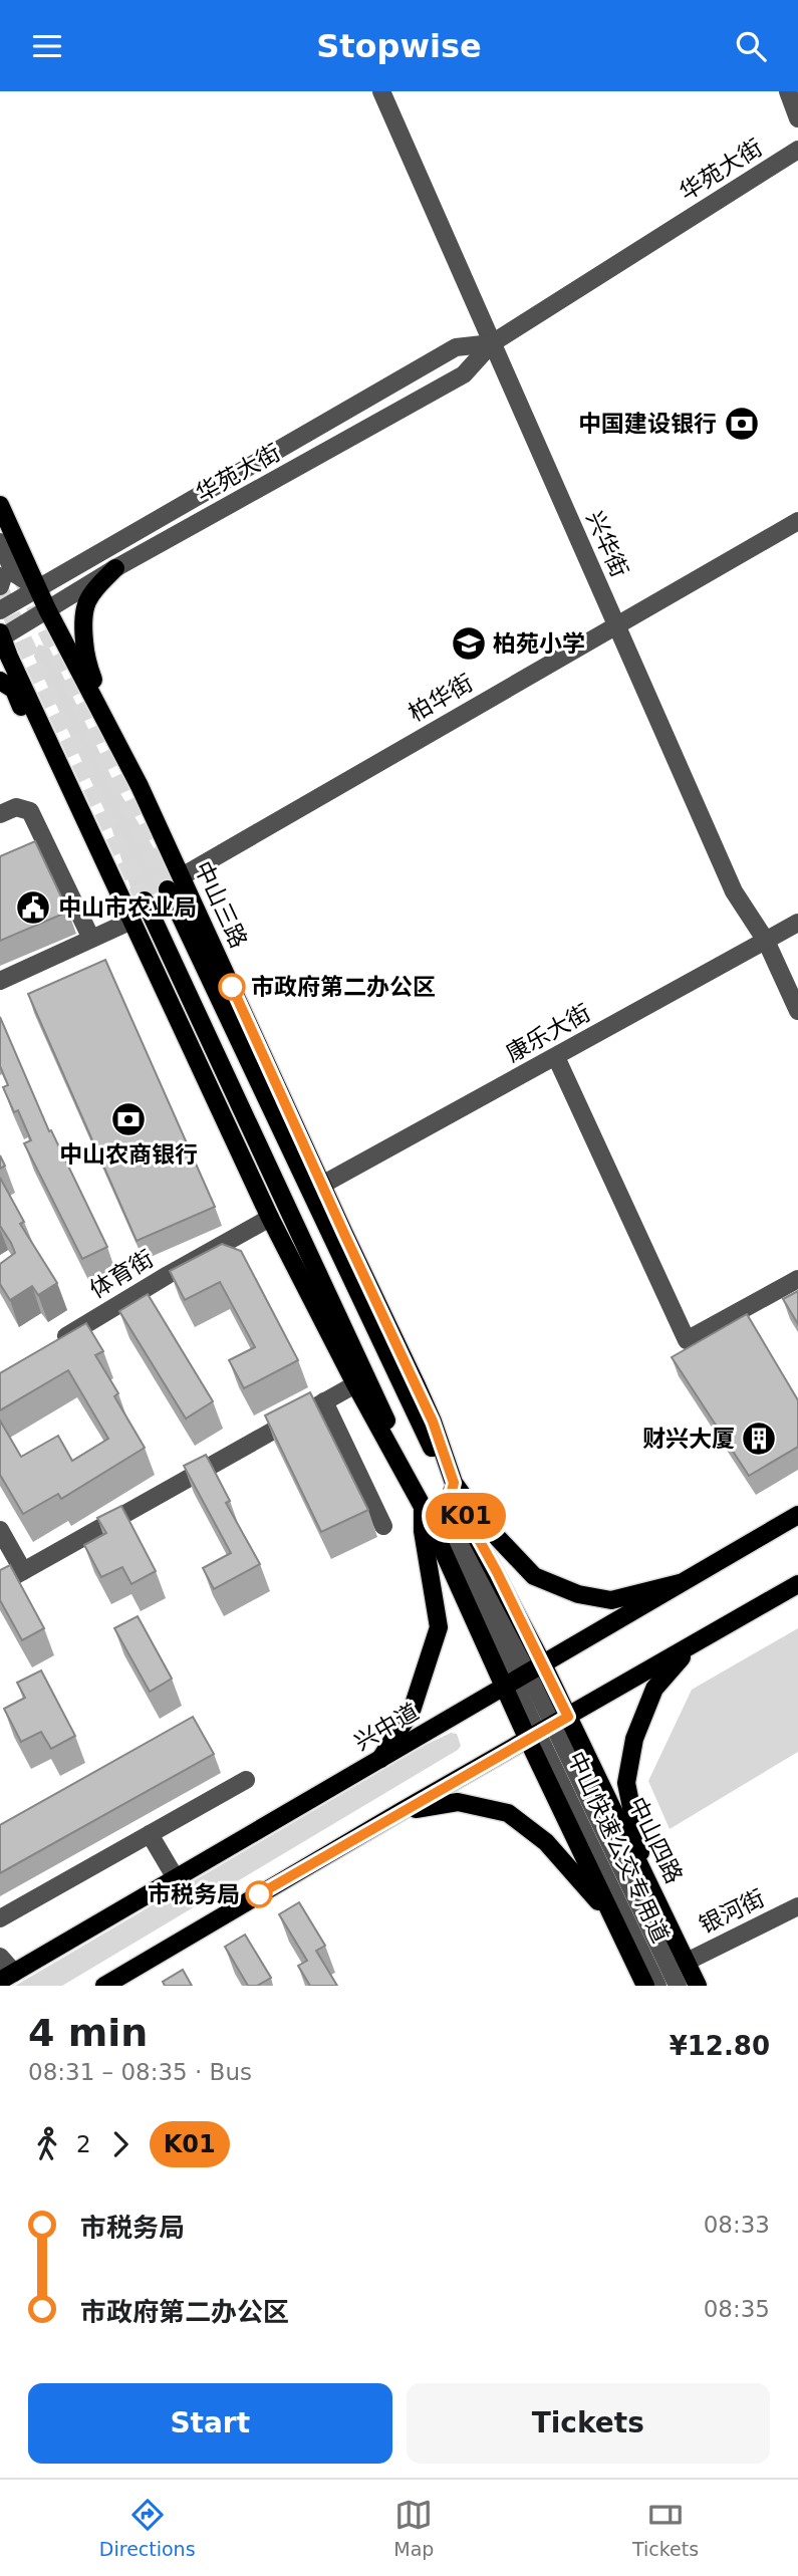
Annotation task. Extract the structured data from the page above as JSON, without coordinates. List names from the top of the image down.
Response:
{
  "streets": {
    "main road": ["中山三路", "兴中道", "中山四路"],
    "street": [
      "华苑大街",
      "兴华街",
      "柏华街",
      "康乐大街",
      "体育街",
      "中山快速公交专用道",
      "银河街"
    ]
  },
  "crossings": [
    ["华苑大街", "兴华街"],
    ["华苑大街", "中山三路"],
    ["兴华街", "柏华街"],
    ["兴华街", "康乐大街"],
    ["柏华街", "中山三路"],
    ["中山三路", "康乐大街"],
    ["中山三路", "体育街"],
    ["中山三路", "兴中道"],
    ["中山三路", "中山四路"],
    ["中山三路", "中山快速公交专用道"],
    ["中山四路", "中山快速公交专用道"],
    ["中山四路", "银河街"]
  ],
  "places": {
    "bank": ["中国建设银行", "中山农商银行"],
    "school or university": ["柏苑小学"],
    "public building": ["中山市农业局"],
    "other": ["市政府第二办公区", "市税务局"],
    "building": ["财兴大厦"]
  },
  "lines": ["bus line K01"],
  "page": {
    "header": "Stopwise",
    "on_map": "K01",
    "heading": ["4 min", "08:31 – 08:35 · Bus", "¥12.80"],
    "legs": ["2", "K01"],
    "list": [
      {
        "name": "市税务局",
        "value": "08:33"
      },
      {
        "name": "市政府第二办公区",
        "value": "08:35"
      }
    ],
    "buttons": ["Start", "Tickets"],
    "tabs": ["Directions", "Map", "Tickets"]
  }
}
